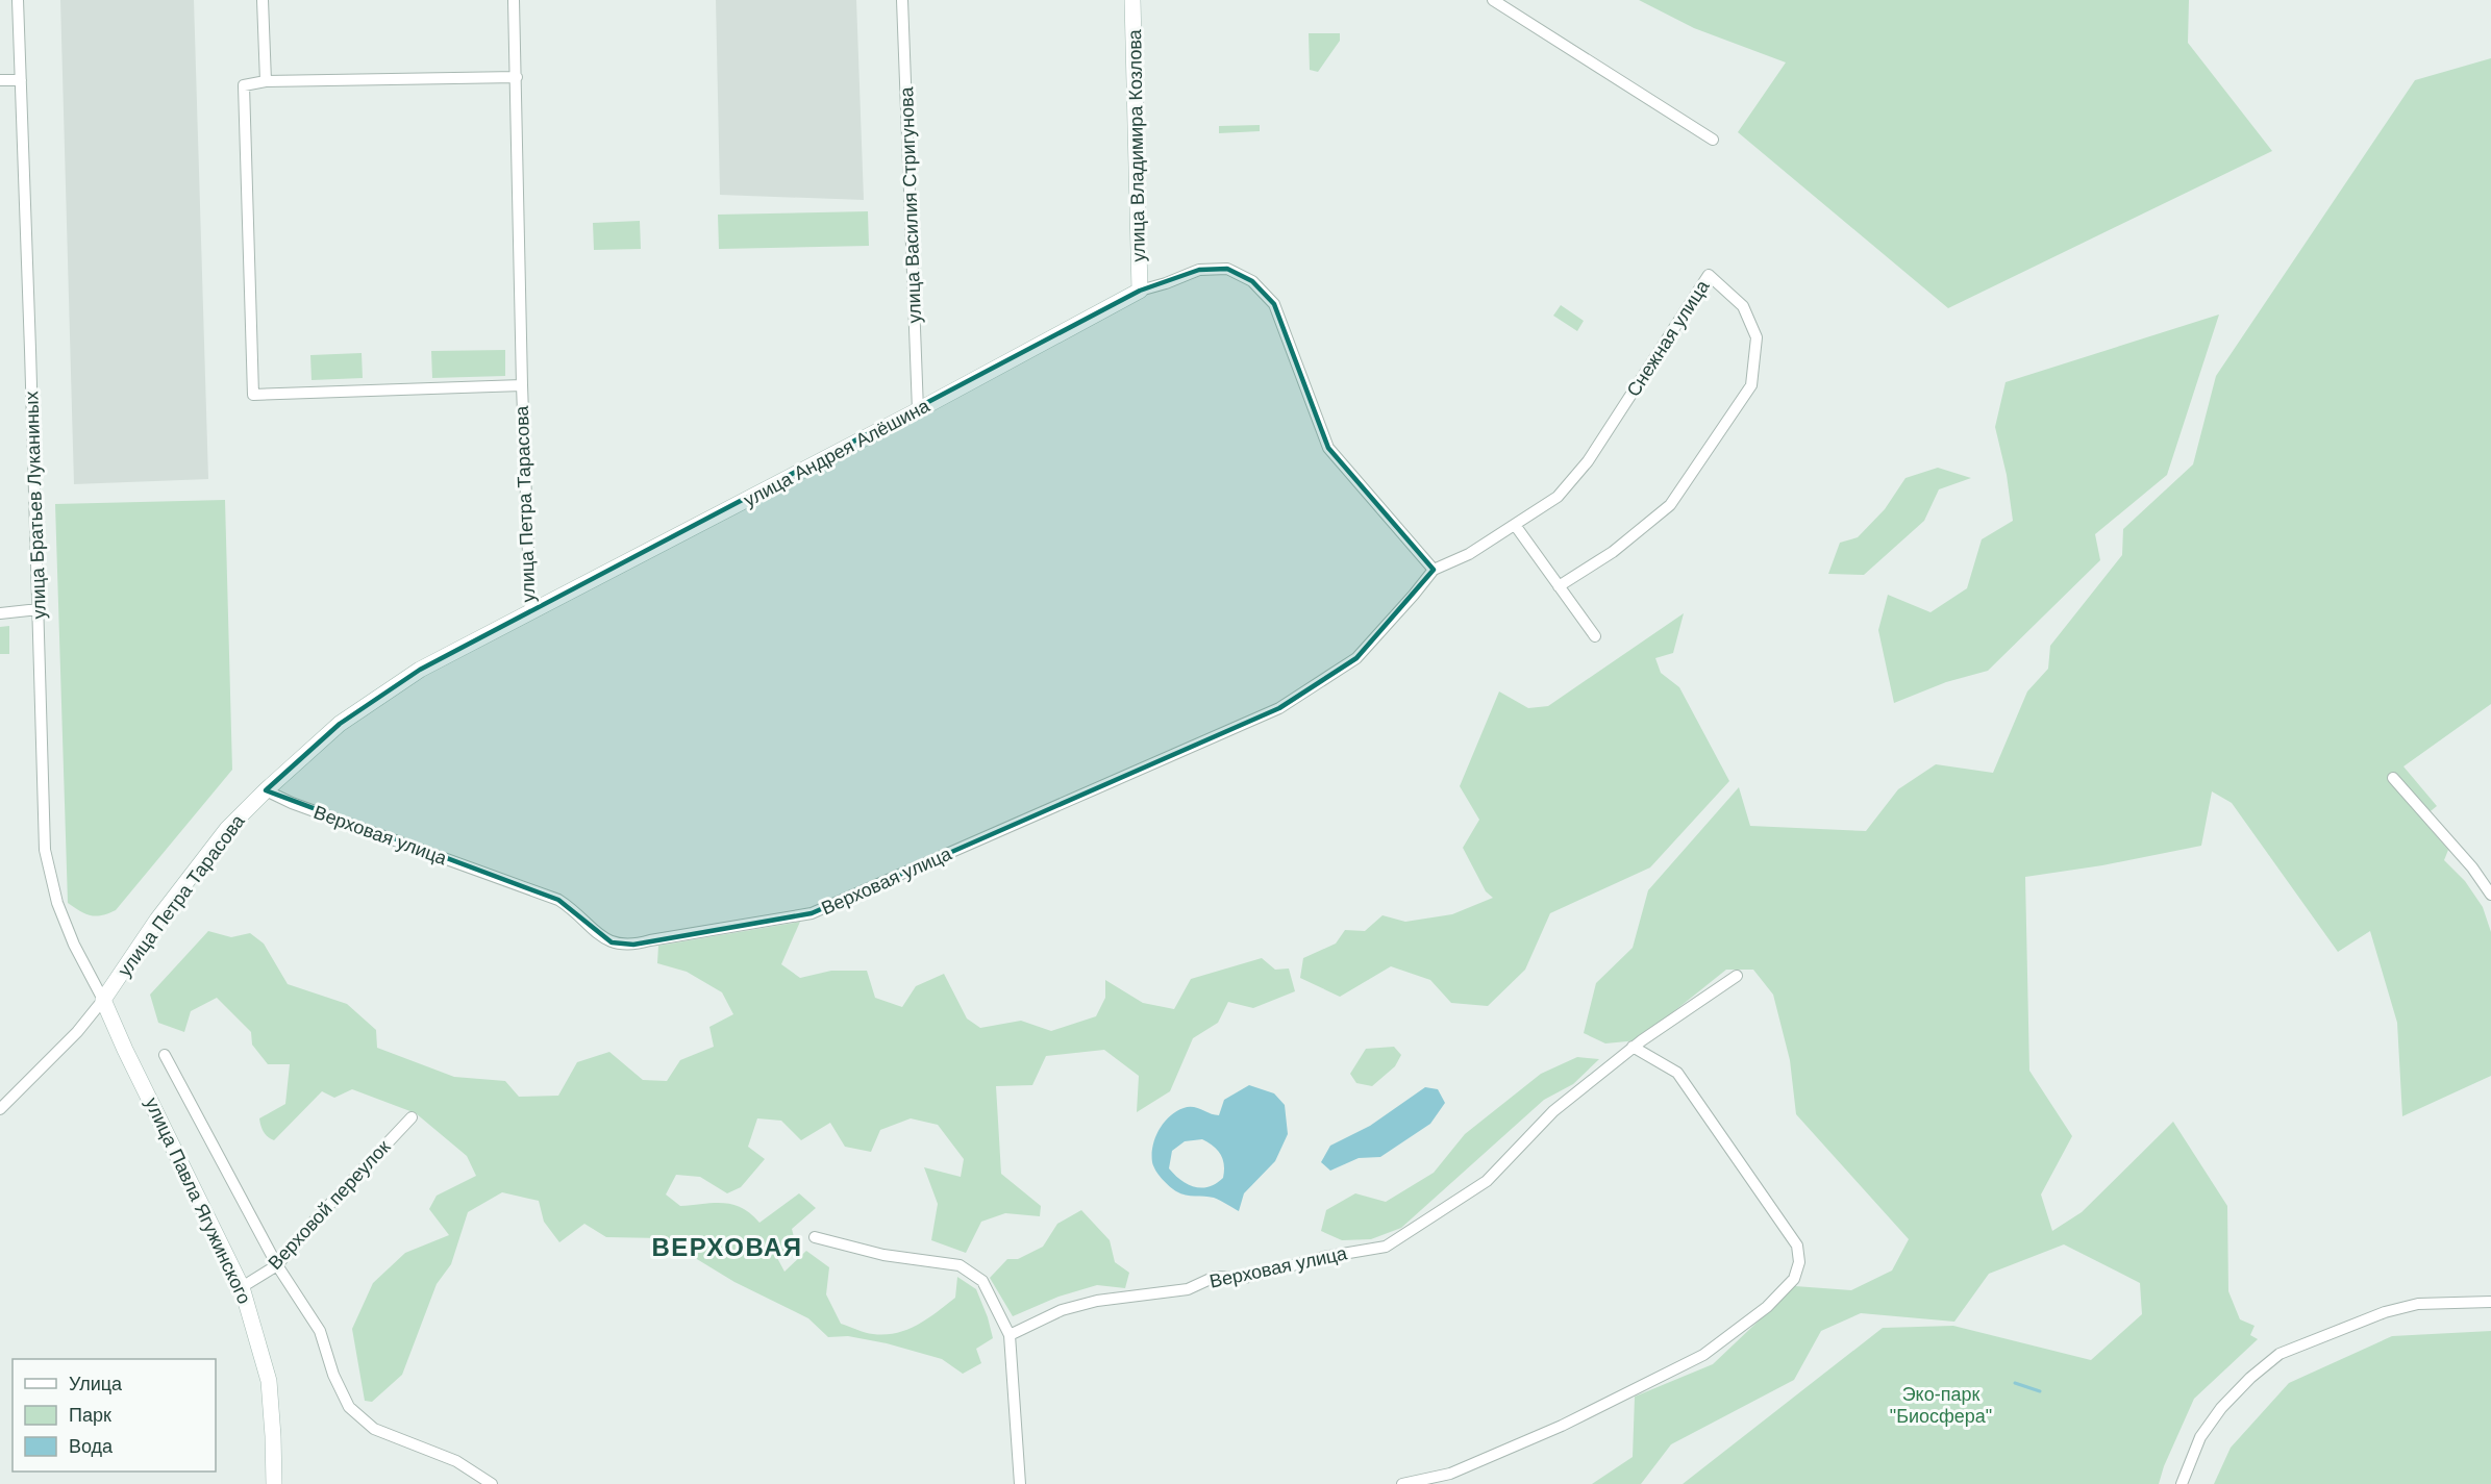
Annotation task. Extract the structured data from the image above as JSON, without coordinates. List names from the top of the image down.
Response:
{
  "streets": {
    "street": [
      "улица Владимира Козлова",
      "улица Василия Стригунова",
      "Снежная улица",
      "улица Андрея Алёшина",
      "улица Петра Тарасова",
      "улица Братьев Луканиных",
      "Верховая улица",
      "улица Павла Ягужинского",
      "Верховой переулок"
    ]
  },
  "crossings": [
    ["улица Владимира Козлова", "улица Андрея Алёшина"],
    ["улица Василия Стригунова", "улица Андрея Алёшина"],
    ["Снежная улица", "Верховая улица"],
    ["улица Андрея Алёшина", "улица Петра Тарасова"],
    ["улица Петра Тарасова", "улица Братьев Луканиных"],
    ["улица Петра Тарасова", "Верховая улица"],
    ["улица Петра Тарасова", "улица Павла Ягужинского"],
    ["улица Братьев Луканиных", "улица Павла Ягужинского"],
    ["улица Павла Ягужинского", "Верховой переулок"]
  ],
  "districts": ["ВЕРХОВАЯ"],
  "parks": ["Эко-парк \"Биосфера\""],
  "legend": ["Улица", "Парк", "Вода"]
}
